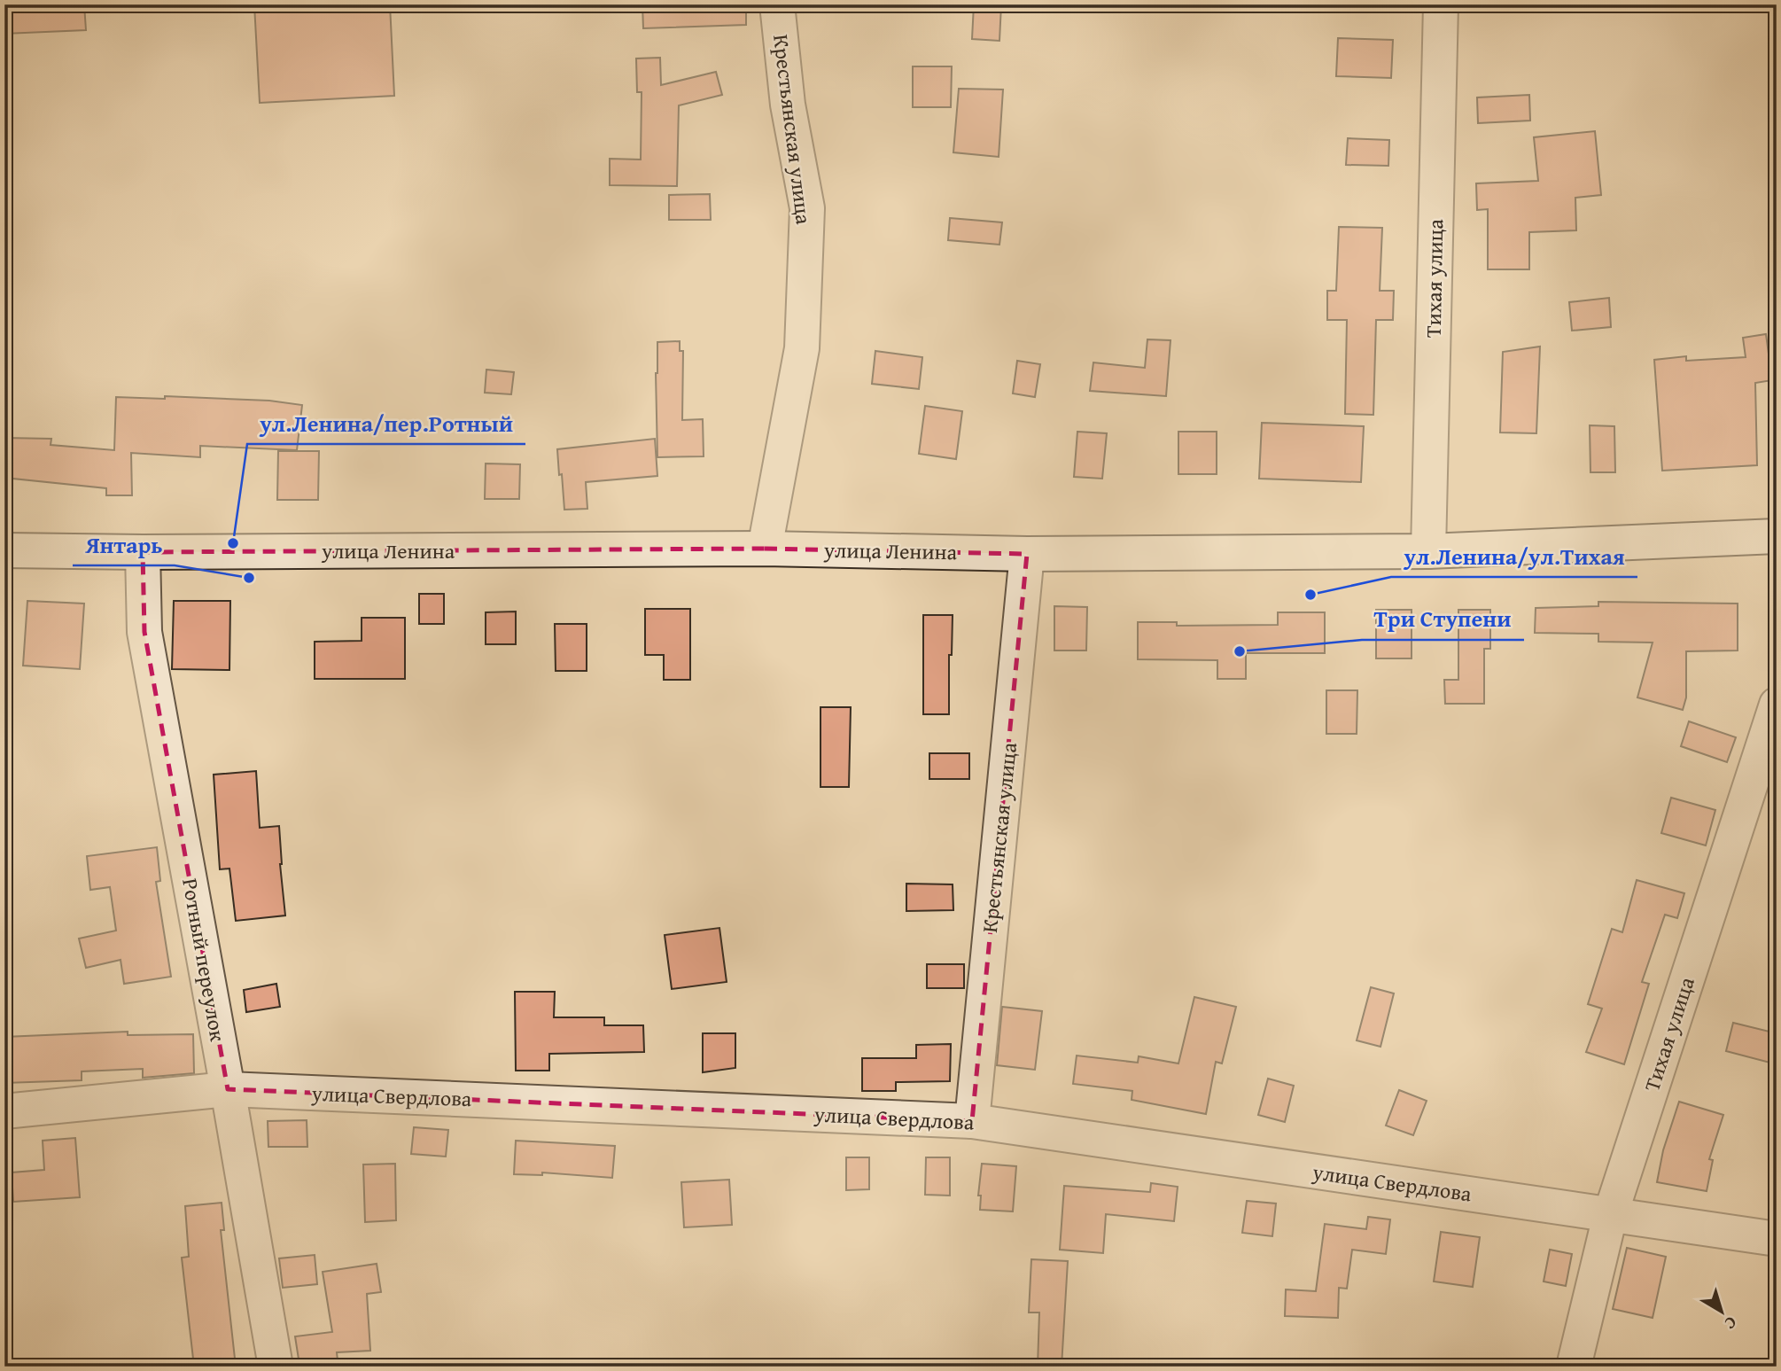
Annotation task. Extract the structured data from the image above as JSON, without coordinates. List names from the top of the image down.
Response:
{
  "streets": {
    "street": [
      "Крестьянская улица",
      "Тихая улица",
      "улица Ленина",
      "Ротный переулок",
      "улица Свердлова"
    ]
  },
  "crossings": [
    ["Крестьянская улица", "улица Ленина"],
    ["Крестьянская улица", "улица Свердлова"],
    ["Тихая улица", "улица Ленина"],
    ["Тихая улица", "улица Свердлова"],
    ["улица Ленина", "Ротный переулок"],
    ["Ротный переулок", "улица Свердлова"]
  ],
  "places": [
    "ул.Ленина/пер.Ротный",
    "Янтарь",
    "ул.Ленина/ул.Тихая",
    "Три Ступени"
  ],
  "north": "bottom right"
}
